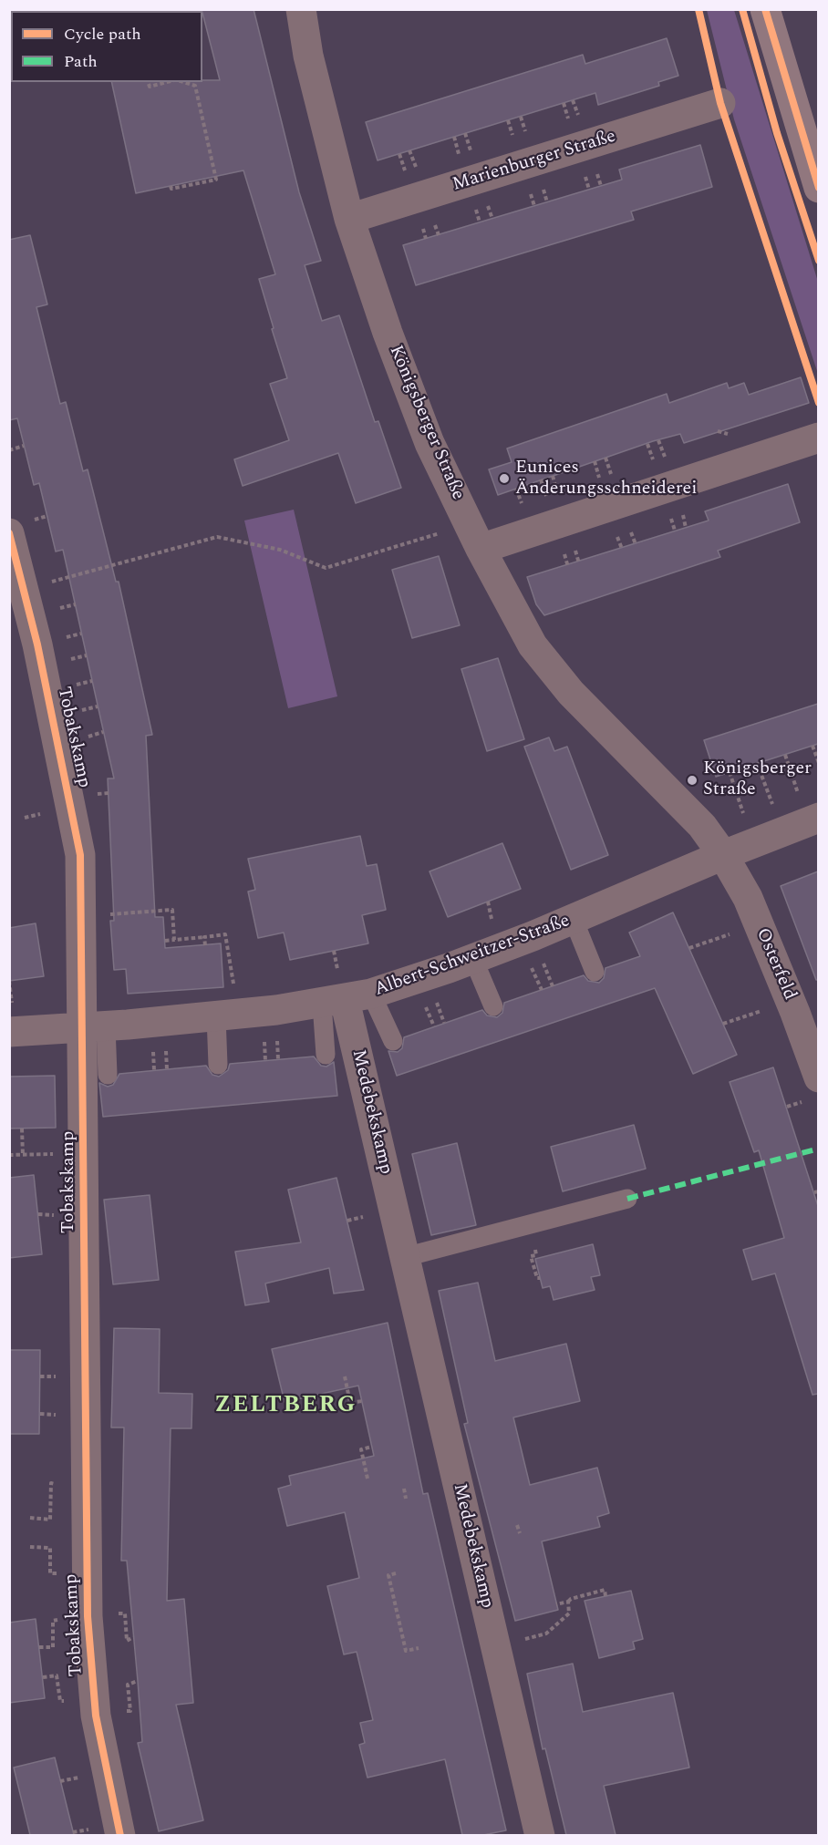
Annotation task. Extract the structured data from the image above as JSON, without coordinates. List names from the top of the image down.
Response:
{
  "streets": {
    "street": [
      "Marienburger Straße",
      "Königsberger Straße",
      "Tobakskamp",
      "Albert-Schweitzer-Straße",
      "Osterfeld",
      "Medebekskamp"
    ]
  },
  "crossings": [
    ["Marienburger Straße", "Königsberger Straße"],
    ["Königsberger Straße", "Albert-Schweitzer-Straße"],
    ["Königsberger Straße", "Osterfeld"],
    ["Tobakskamp", "Albert-Schweitzer-Straße"],
    ["Albert-Schweitzer-Straße", "Osterfeld"],
    ["Albert-Schweitzer-Straße", "Medebekskamp"]
  ],
  "districts": ["ZELTBERG"],
  "places": ["Eunices Änderungsschneiderei", "Königsberger Straße"],
  "legend": ["Cycle path", "Path"]
}
